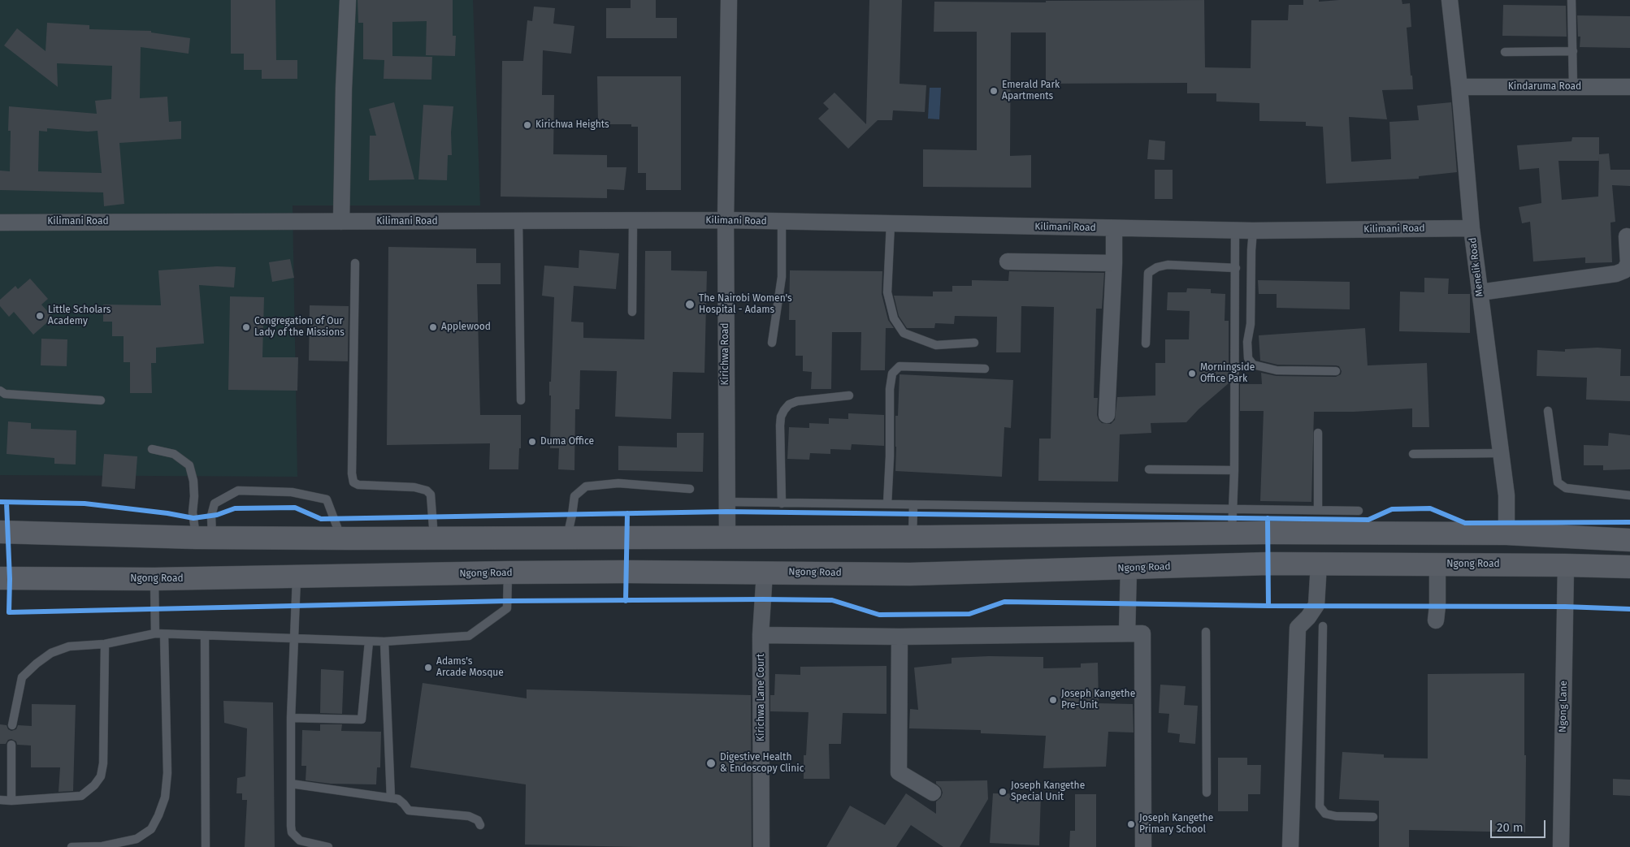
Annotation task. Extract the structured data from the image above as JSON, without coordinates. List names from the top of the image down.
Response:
{
  "streets": {
    "main road": ["Ngong Road"],
    "street": [
      "Kindaruma Road",
      "Kilimani Road",
      "Menelik Road",
      "Kirichwa Road",
      "Kirichwa Lane Court",
      "Ngong Lane"
    ]
  },
  "crossings": [
    ["Kindaruma Road", "Menelik Road"],
    ["Kilimani Road", "Menelik Road"],
    ["Kilimani Road", "Kirichwa Road"],
    ["Ngong Road", "Kirichwa Lane Court"],
    ["Ngong Road", "Ngong Lane"]
  ],
  "places": [
    "Emerald Park Apartments",
    "Kirichwa Heights",
    "The Nairobi Women's Hospital - Adams",
    "Little Scholars Academy",
    "Congregation of Our Lady of the Missions",
    "Applewood",
    "Morningside Office Park",
    "Duma Office",
    "Adams's Arcade Mosque",
    "Joseph Kangethe Pre-Unit",
    "Digestive Health & Endoscopy Clinic",
    "Joseph Kangethe Special Unit",
    "Joseph Kangethe Primary School"
  ],
  "scale_bar": "20 m"
}
